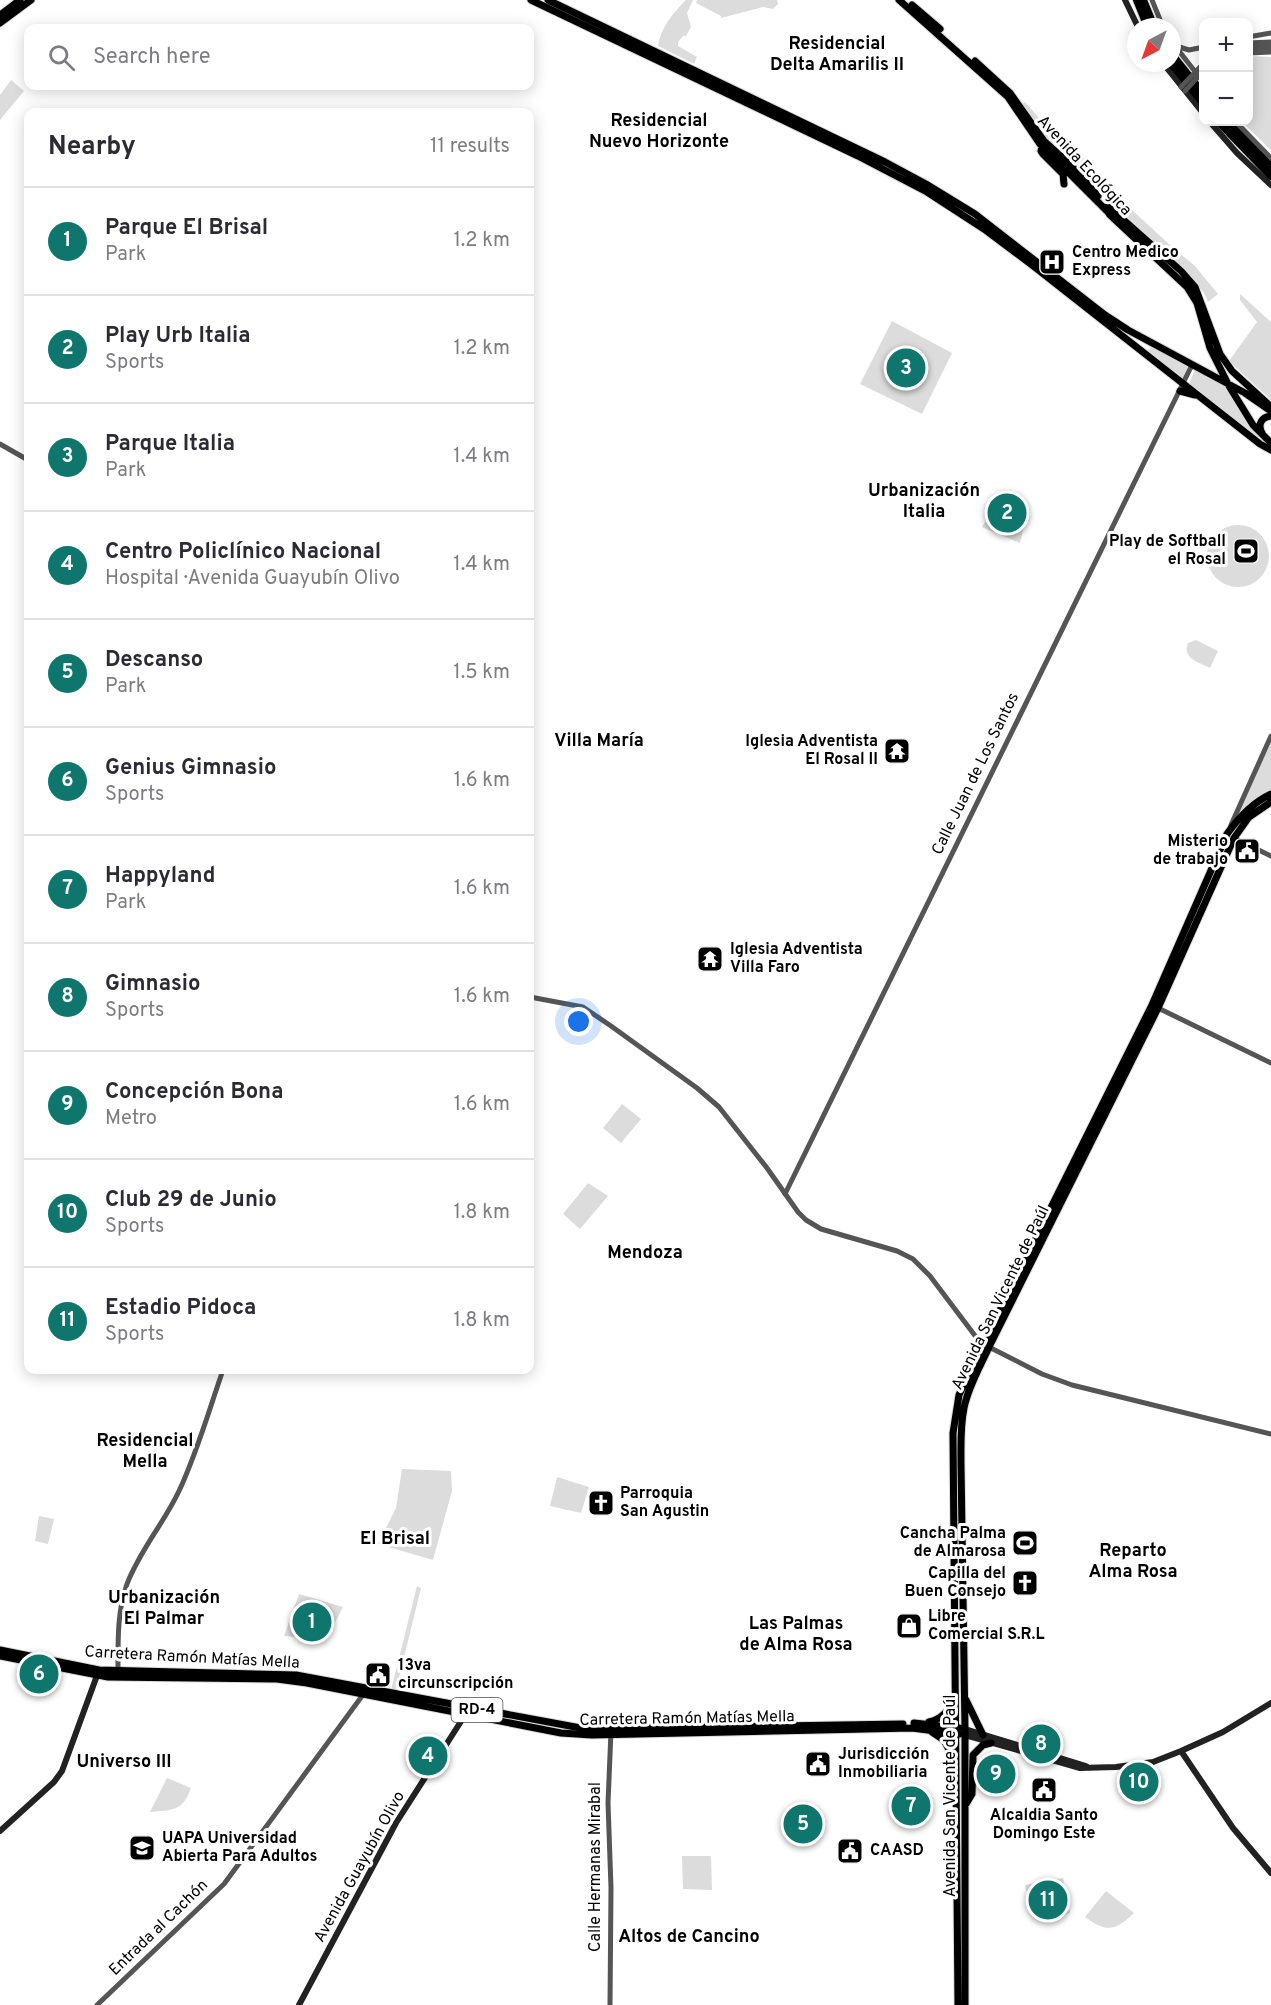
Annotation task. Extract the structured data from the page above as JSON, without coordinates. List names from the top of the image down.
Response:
{
  "streets": {
    "main road": [
      "Avenida Ecológica",
      "Avenida San Vicente de Paúl",
      "Carretera Ramón Matías Mella",
      "RD-4",
      "Avenida Guayubín Olivo"
    ],
    "street": ["Calle Juan de Los Santos", "Calle Hermanas Mirabal", "Entrada al Cachón"]
  },
  "crossings": [
    ["Avenida San Vicente de Paúl", "Carretera Ramón Matías Mella"],
    ["Avenida San Vicente de Paúl", "RD-4"],
    ["Carretera Ramón Matías Mella", "RD-4"],
    ["Carretera Ramón Matías Mella", "Avenida Guayubín Olivo"],
    ["Carretera Ramón Matías Mella", "Calle Hermanas Mirabal"],
    ["Carretera Ramón Matías Mella", "Entrada al Cachón"]
  ],
  "districts": [
    "Residencial Delta Amarilis II",
    "Residencial Nuevo Horizonte",
    "Urbanización Italia",
    "Villa María",
    "Mendoza",
    "Residencial Mella",
    "El Brisal",
    "Reparto Alma Rosa",
    "Urbanización El Palmar",
    "Las Palmas de Alma Rosa",
    "Universo III",
    "Altos de Cancino"
  ],
  "places": {
    "hospital": ["Centro Medico Express"],
    "sports": ["Play de Softball el Rosal", "Cancha Palma de Almarosa"],
    "temple": ["Iglesia Adventista El Rosal II", "Iglesia Adventista Villa Faro"],
    "public building": [
      "Misterio de trabajo",
      "13va circunscripción",
      "Jurisdicción Inmobiliaria",
      "Alcaldia Santo Domingo Este",
      "CAASD"
    ],
    "church": ["Parroquia San Agustin", "Capilla del Buen Consejo"],
    "shop": ["Libre Comercial S.R.L"],
    "school or university": ["UAPA Universidad Abierta Para Adultos"]
  },
  "north": "bottom left",
  "page": {
    "map_buttons": ["+", "−"],
    "search": "Search here",
    "heading": ["Nearby", "11 results"],
    "list": [
      {
        "mark": "1",
        "name": "Parque El Brisal",
        "note": "Park",
        "value": "1.2 km"
      },
      {
        "mark": "2",
        "name": "Play Urb Italia",
        "note": "Sports",
        "value": "1.2 km"
      },
      {
        "mark": "3",
        "name": "Parque Italia",
        "note": "Park",
        "value": "1.4 km"
      },
      {
        "mark": "4",
        "name": "Centro Policlínico Nacional",
        "note": "Hospital · Avenida Guayubín Olivo",
        "value": "1.4 km"
      },
      {
        "mark": "5",
        "name": "Descanso",
        "note": "Park",
        "value": "1.5 km"
      },
      {
        "mark": "6",
        "name": "Genius Gimnasio",
        "note": "Sports",
        "value": "1.6 km"
      },
      {
        "mark": "7",
        "name": "Happyland",
        "note": "Park",
        "value": "1.6 km"
      },
      {
        "mark": "8",
        "name": "Gimnasio",
        "note": "Sports",
        "value": "1.6 km"
      },
      {
        "mark": "9",
        "name": "Concepción Bona",
        "note": "Metro",
        "value": "1.6 km"
      },
      {
        "mark": "10",
        "name": "Club 29 de Junio",
        "note": "Sports",
        "value": "1.8 km"
      },
      {
        "mark": "11",
        "name": "Estadio Pidoca",
        "note": "Sports",
        "value": "1.8 km"
      }
    ],
    "pins": [
      "3",
      "2",
      "1",
      "6",
      "8",
      "4",
      "9",
      "10",
      "7",
      "5",
      "11"
    ]
  }
}
